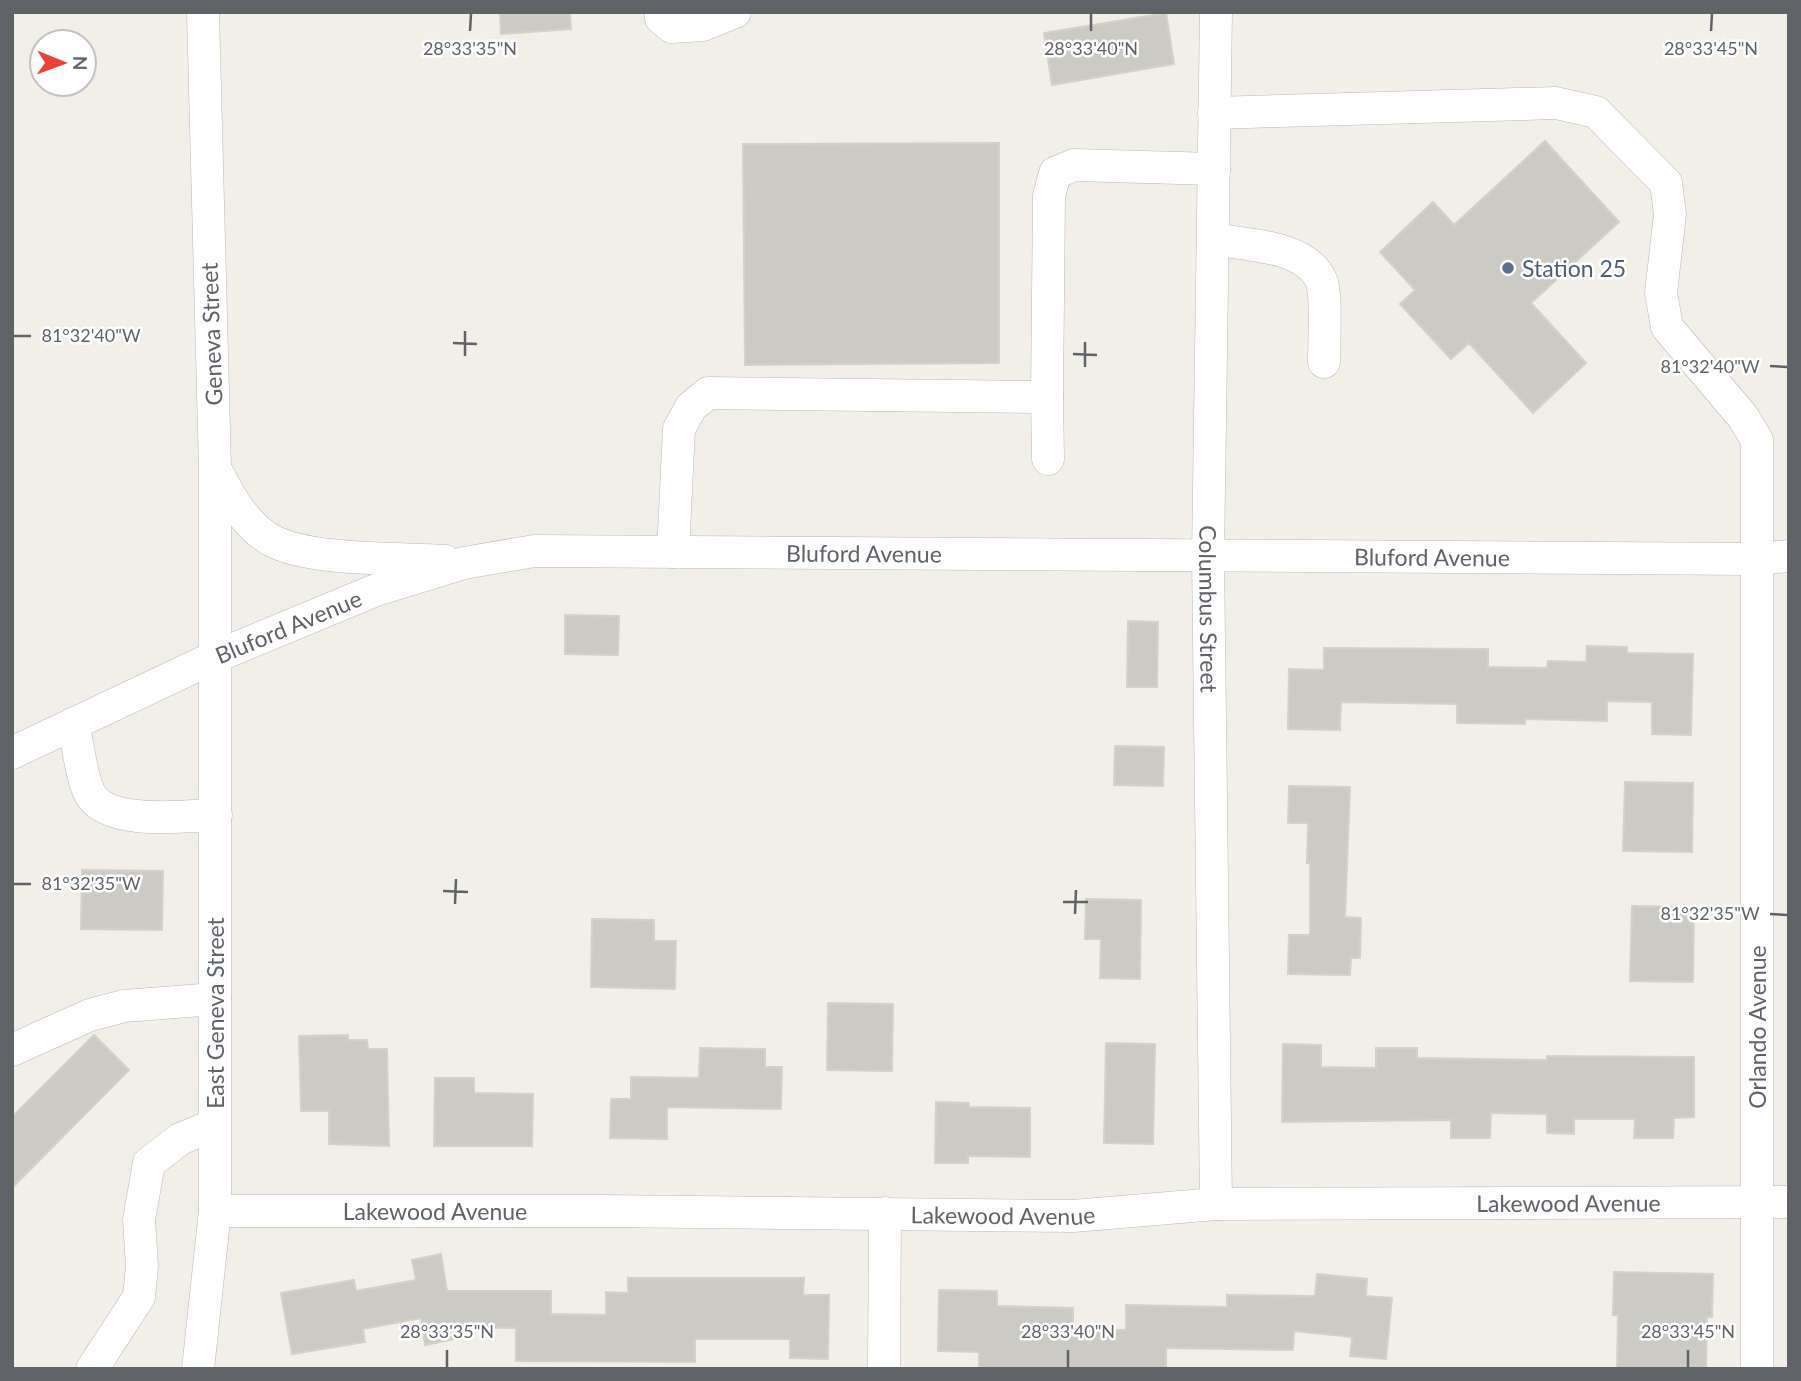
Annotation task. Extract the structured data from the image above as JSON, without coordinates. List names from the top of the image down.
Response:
{
  "streets": {
    "street": [
      "Geneva Street",
      "Bluford Avenue",
      "Columbus Street",
      "East Geneva Street",
      "Orlando Avenue",
      "Lakewood Avenue"
    ]
  },
  "crossings": [
    ["Geneva Street", "Bluford Avenue"],
    ["Geneva Street", "East Geneva Street"],
    ["Bluford Avenue", "Columbus Street"],
    ["Bluford Avenue", "East Geneva Street"],
    ["Bluford Avenue", "Orlando Avenue"],
    ["Columbus Street", "Orlando Avenue"],
    ["Columbus Street", "Lakewood Avenue"],
    ["East Geneva Street", "Lakewood Avenue"],
    ["Orlando Avenue", "Lakewood Avenue"]
  ],
  "places": ["Station 25"],
  "north": "right",
  "coordinates": [
    "28°33'35\"N",
    "28°33'40\"N",
    "28°33'45\"N",
    "81°32'40\"W",
    "81°32'35\"W"
  ]
}
